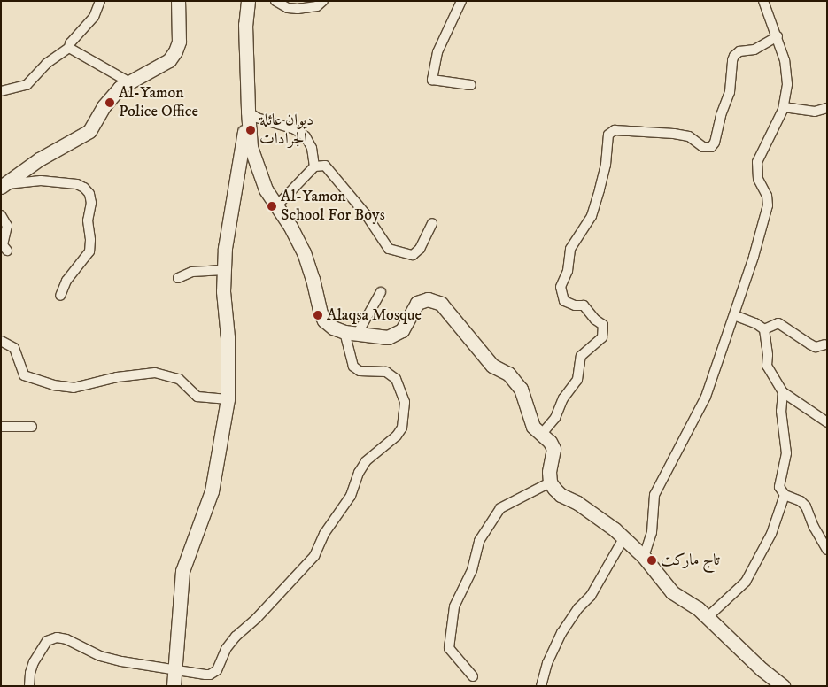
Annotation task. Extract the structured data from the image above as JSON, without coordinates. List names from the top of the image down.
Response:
{
  "places": [
    "Al-Yamon Police Office",
    "ديوان عائلة الجرادات",
    "Al-Yamon School For Boys",
    "Alaqsa Mosque",
    "تاج ماركت"
  ]
}
